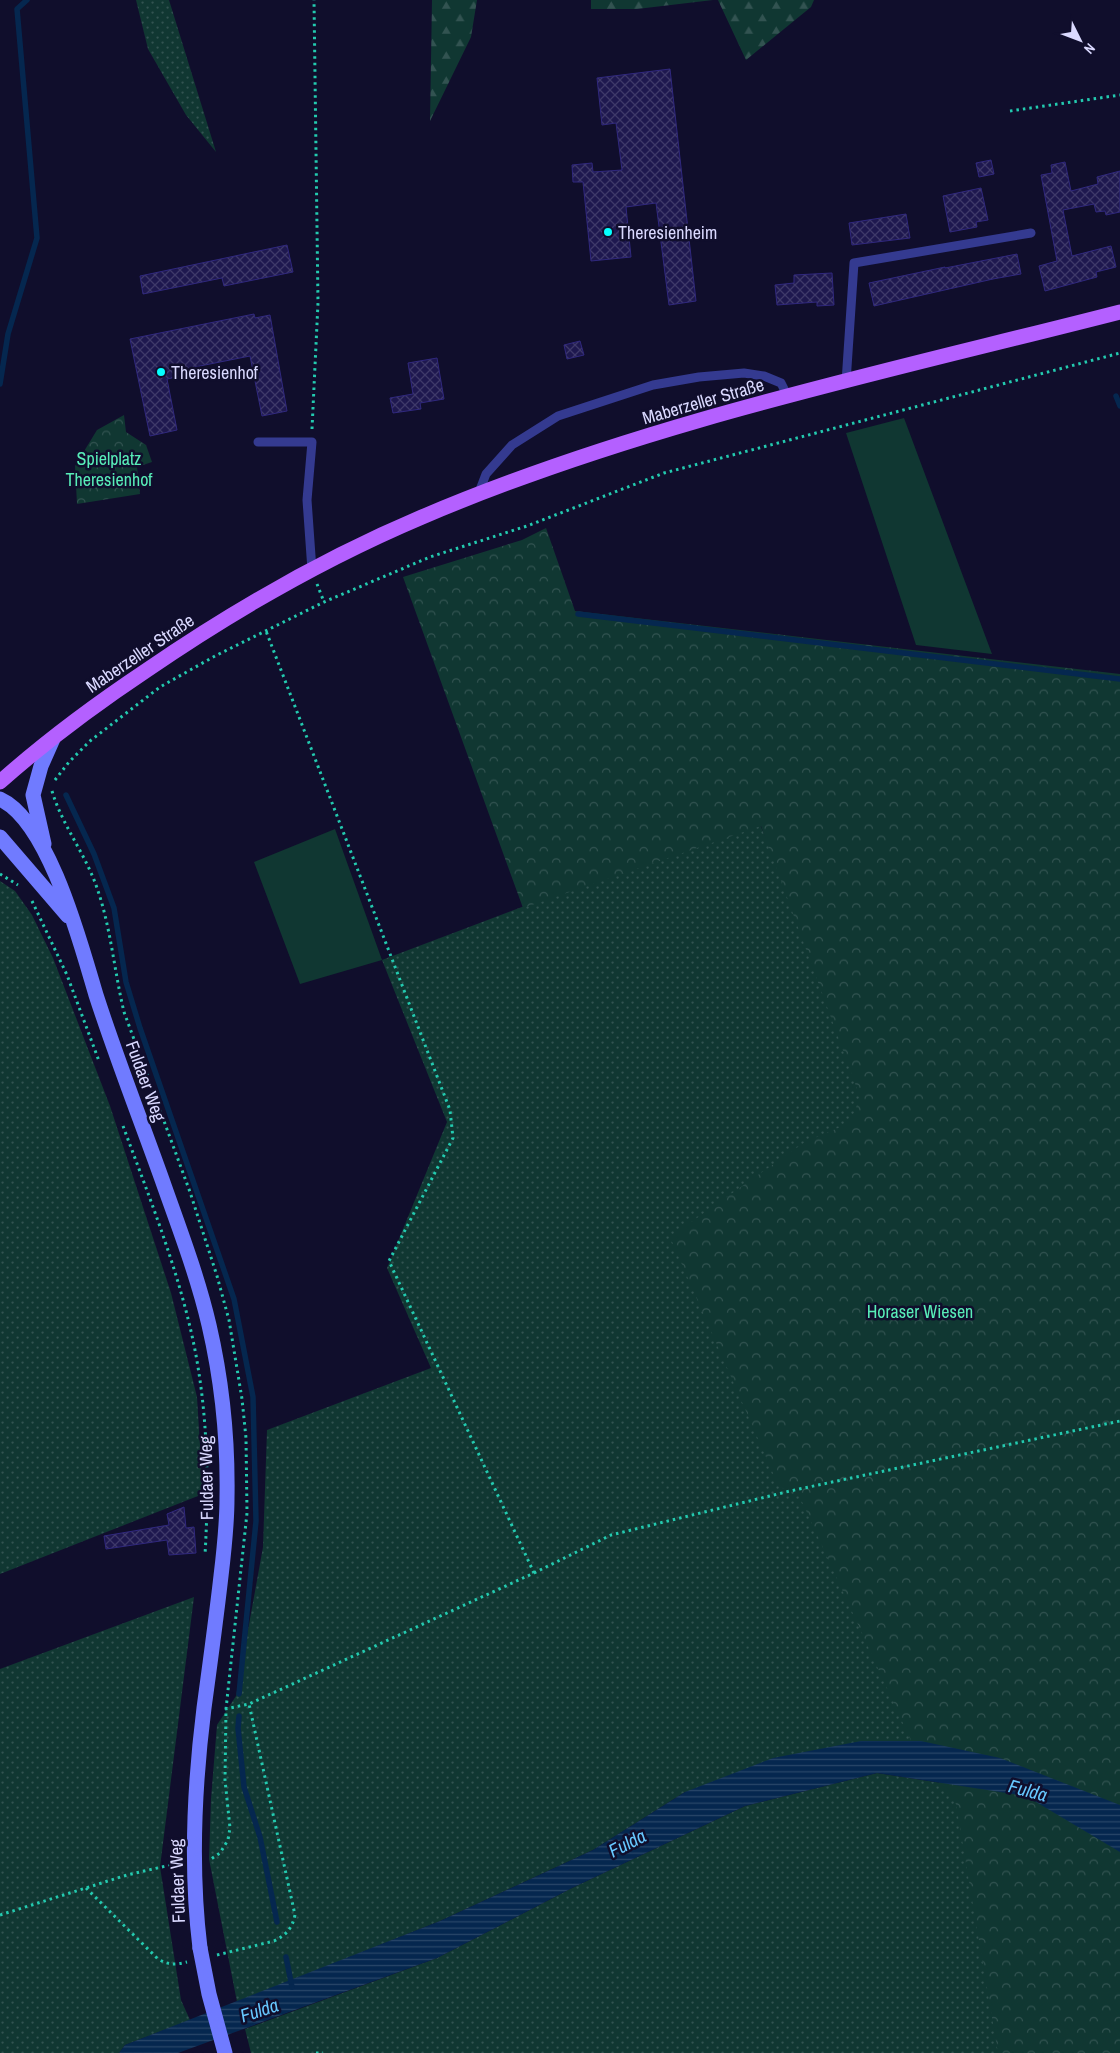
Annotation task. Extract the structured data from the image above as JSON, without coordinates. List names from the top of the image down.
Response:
{
  "streets": {
    "main road": ["Maberzeller Straße", "Fuldaer Weg"]
  },
  "water": ["Fulda"],
  "parks": ["Spielplatz Theresienhof", "Horaser Wiesen"],
  "places": ["Theresienheim", "Theresienhof"],
  "north": "bottom right"
}
